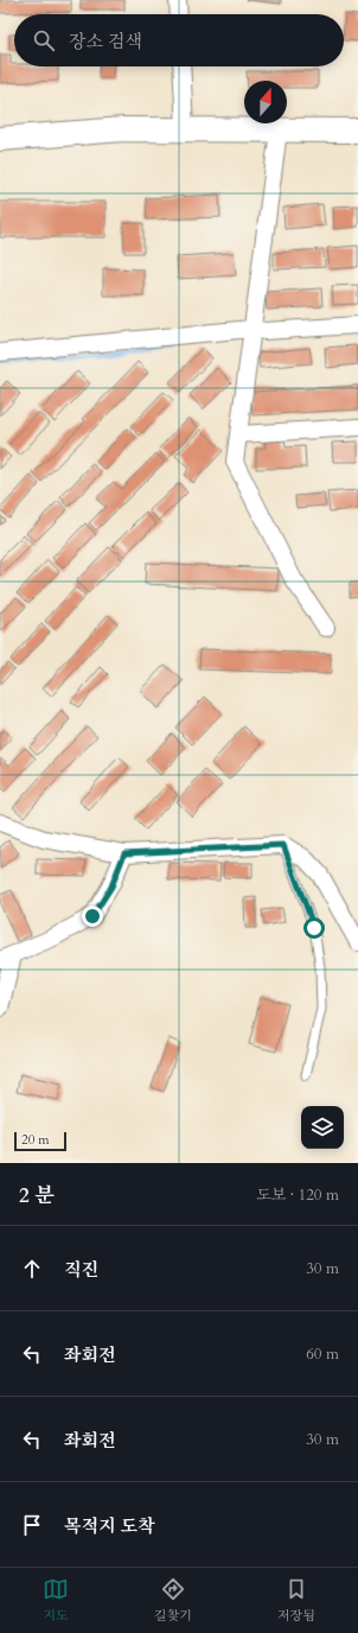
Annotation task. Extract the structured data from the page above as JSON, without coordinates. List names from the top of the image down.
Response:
{
  "scale_bar": "20 m",
  "north": "top",
  "page": {
    "search": "장소 검색",
    "scale": "20 m",
    "heading": ["2 분", "도보 · 120 m"],
    "list": [
      ["직진", "30 m"],
      ["좌회전", "60 m"],
      ["좌회전", "30 m"],
      "목적지 도착"
    ],
    "nav": ["지도", "길찾기", "저장됨"]
  }
}
